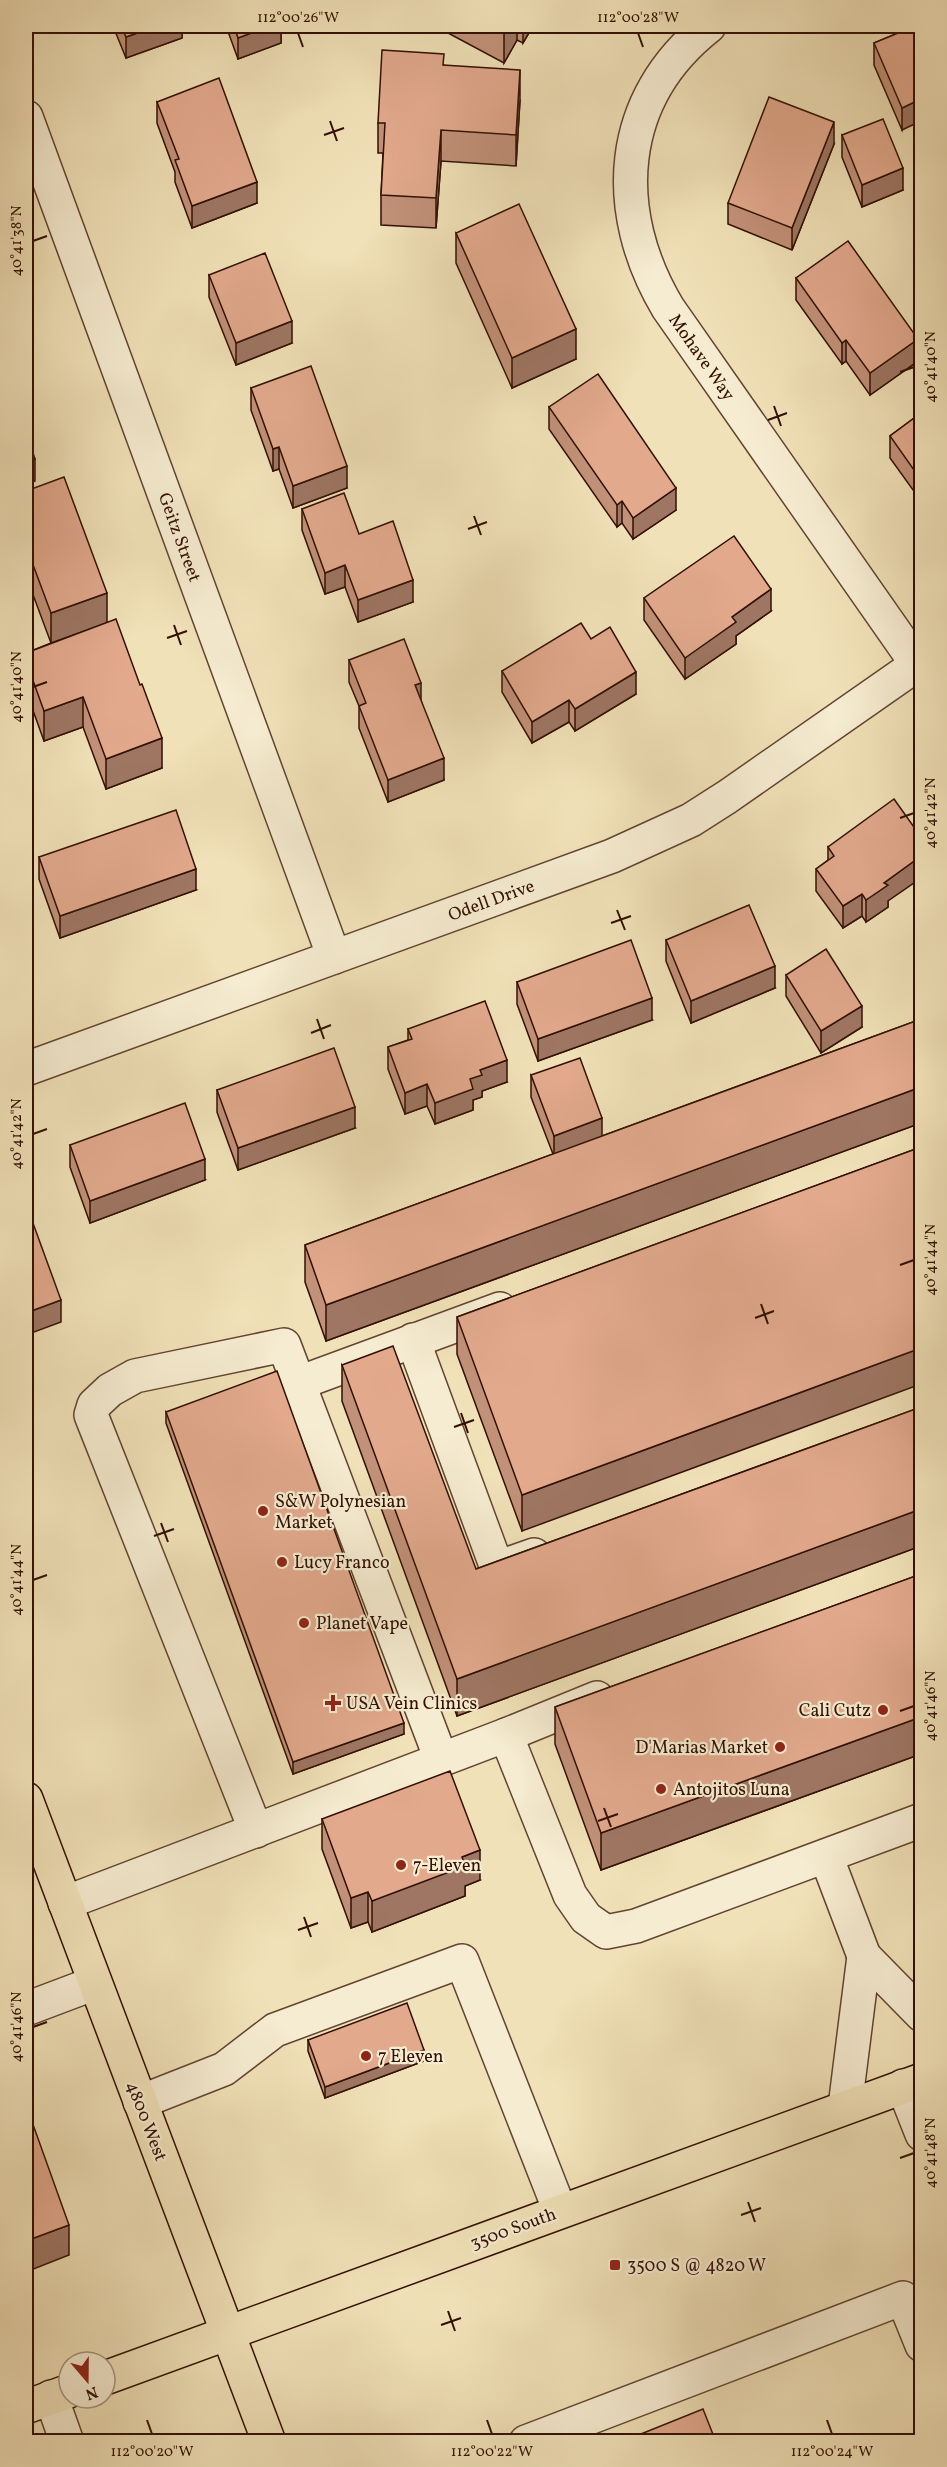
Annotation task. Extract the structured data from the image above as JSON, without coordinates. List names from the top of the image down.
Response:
{
  "streets": {
    "main road": ["4800 West", "3500 South"],
    "street": ["Mohave Way", "Geitz Street", "Odell Drive"]
  },
  "crossings": [
    ["Mohave Way", "Odell Drive"],
    ["Geitz Street", "Odell Drive"],
    ["4800 West", "3500 South"]
  ],
  "places": {
    "other": [
      "S&W Polynesian Market",
      "Lucy Franco",
      "Planet Vape",
      "Cali Cutz",
      "D'Marias Market",
      "Antojitos Luna",
      "7-Eleven",
      "7 Eleven"
    ],
    "health": ["USA Vein Clinics"],
    "transit": ["3500 S @ 4820 W"]
  },
  "north": "bottom",
  "coordinates": [
    "112°00'26\"W",
    "112°00'28\"W",
    "40°41'38\"N",
    "40°41'40\"N",
    "40°41'42\"N",
    "40°41'44\"N",
    "40°41'46\"N",
    "40°41'48\"N",
    "112°00'20\"W",
    "112°00'22\"W",
    "112°00'24\"W"
  ]
}
